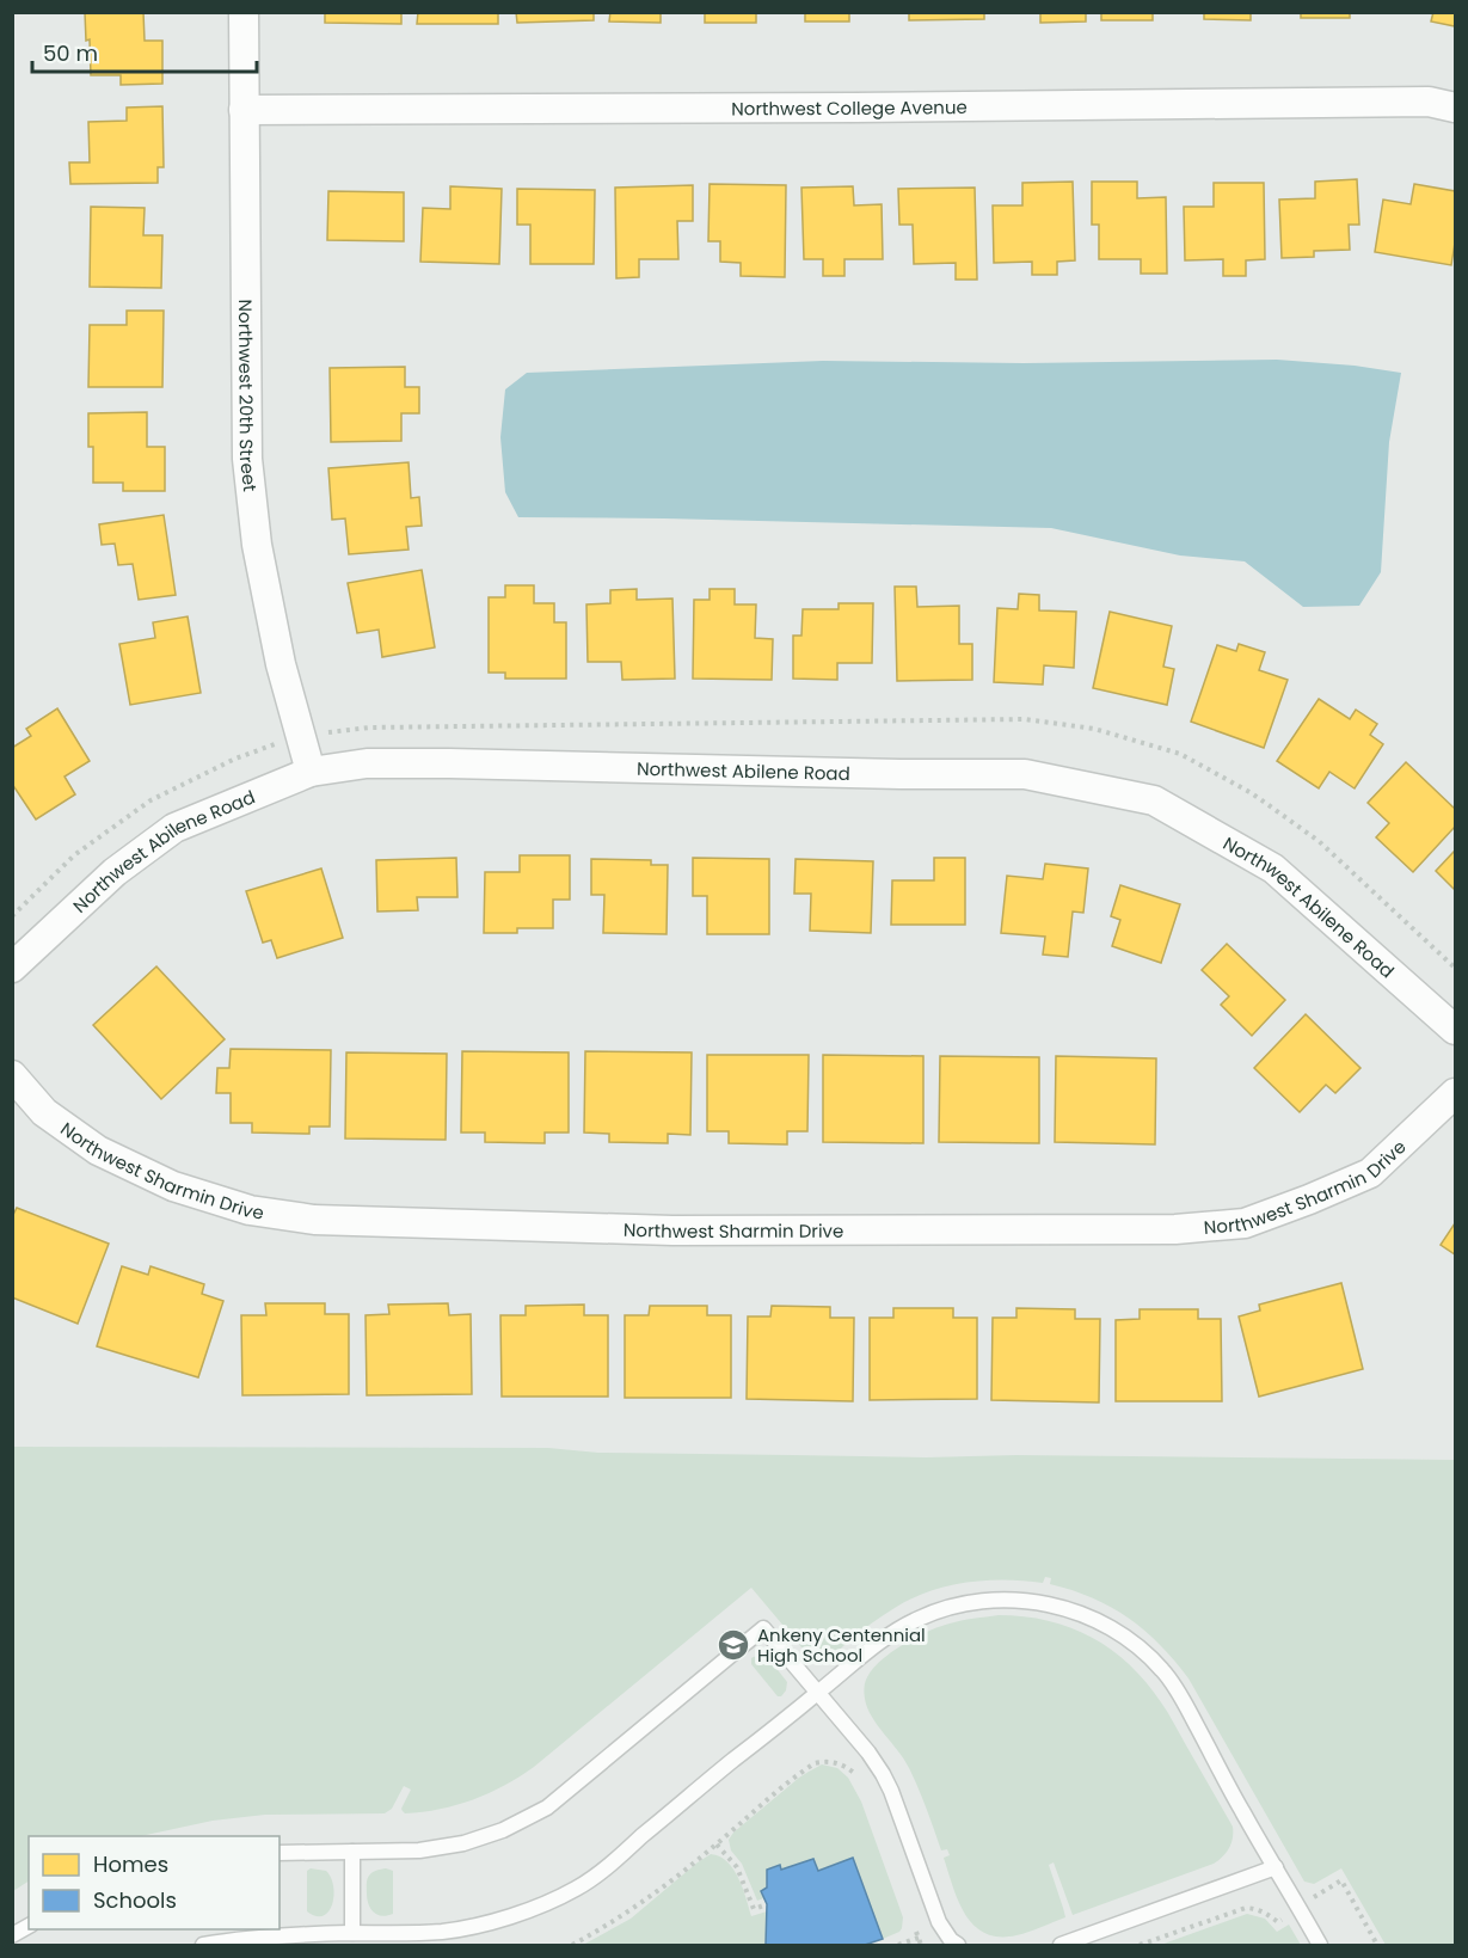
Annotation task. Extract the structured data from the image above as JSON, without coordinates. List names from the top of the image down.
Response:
{
  "streets": {
    "street": [
      "Northwest College Avenue",
      "Northwest 20th Street",
      "Northwest Abilene Road",
      "Northwest Sharmin Drive"
    ]
  },
  "crossings": [
    ["Northwest College Avenue", "Northwest 20th Street"],
    ["Northwest 20th Street", "Northwest Abilene Road"]
  ],
  "places": {
    "school or university": ["Ankeny Centennial High School"]
  },
  "legend": ["Homes", "Schools"],
  "scale_bar": "50 m"
}
